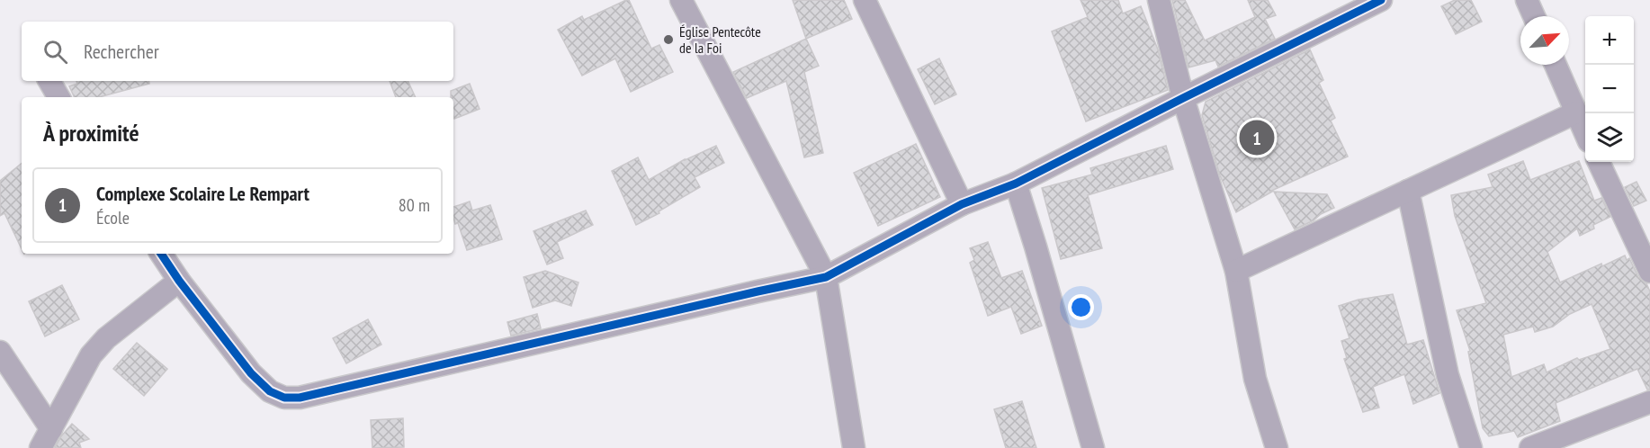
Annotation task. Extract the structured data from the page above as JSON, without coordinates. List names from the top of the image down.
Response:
{
  "places": ["Église Pentecôte de la Foi"],
  "north": "top right",
  "page": {
    "map_buttons": ["+", "−"],
    "search": "Rechercher",
    "heading": "À proximité",
    "pins": "1",
    "list": [
      {
        "mark": "1",
        "name": "Complexe Scolaire Le Rempart",
        "note": "École",
        "value": "80 m"
      }
    ]
  }
}
